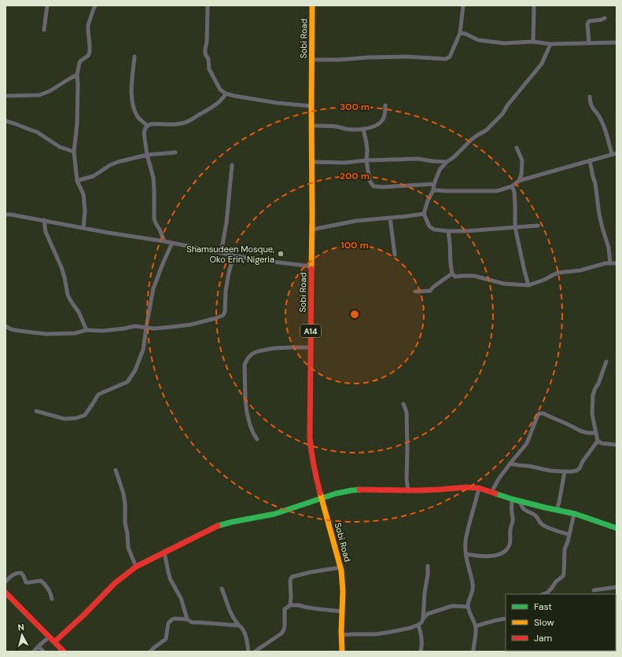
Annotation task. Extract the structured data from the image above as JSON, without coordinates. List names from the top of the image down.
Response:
{
  "streets": {
    "main road": ["Sobi Road", "A14"]
  },
  "places": ["Shamsudeen Mosque, Oko Erin, Nigeria"],
  "legend": ["Fast", "Slow", "Jam"],
  "north": "top",
  "rings": ["300 m", "200 m", "100 m"]
}
